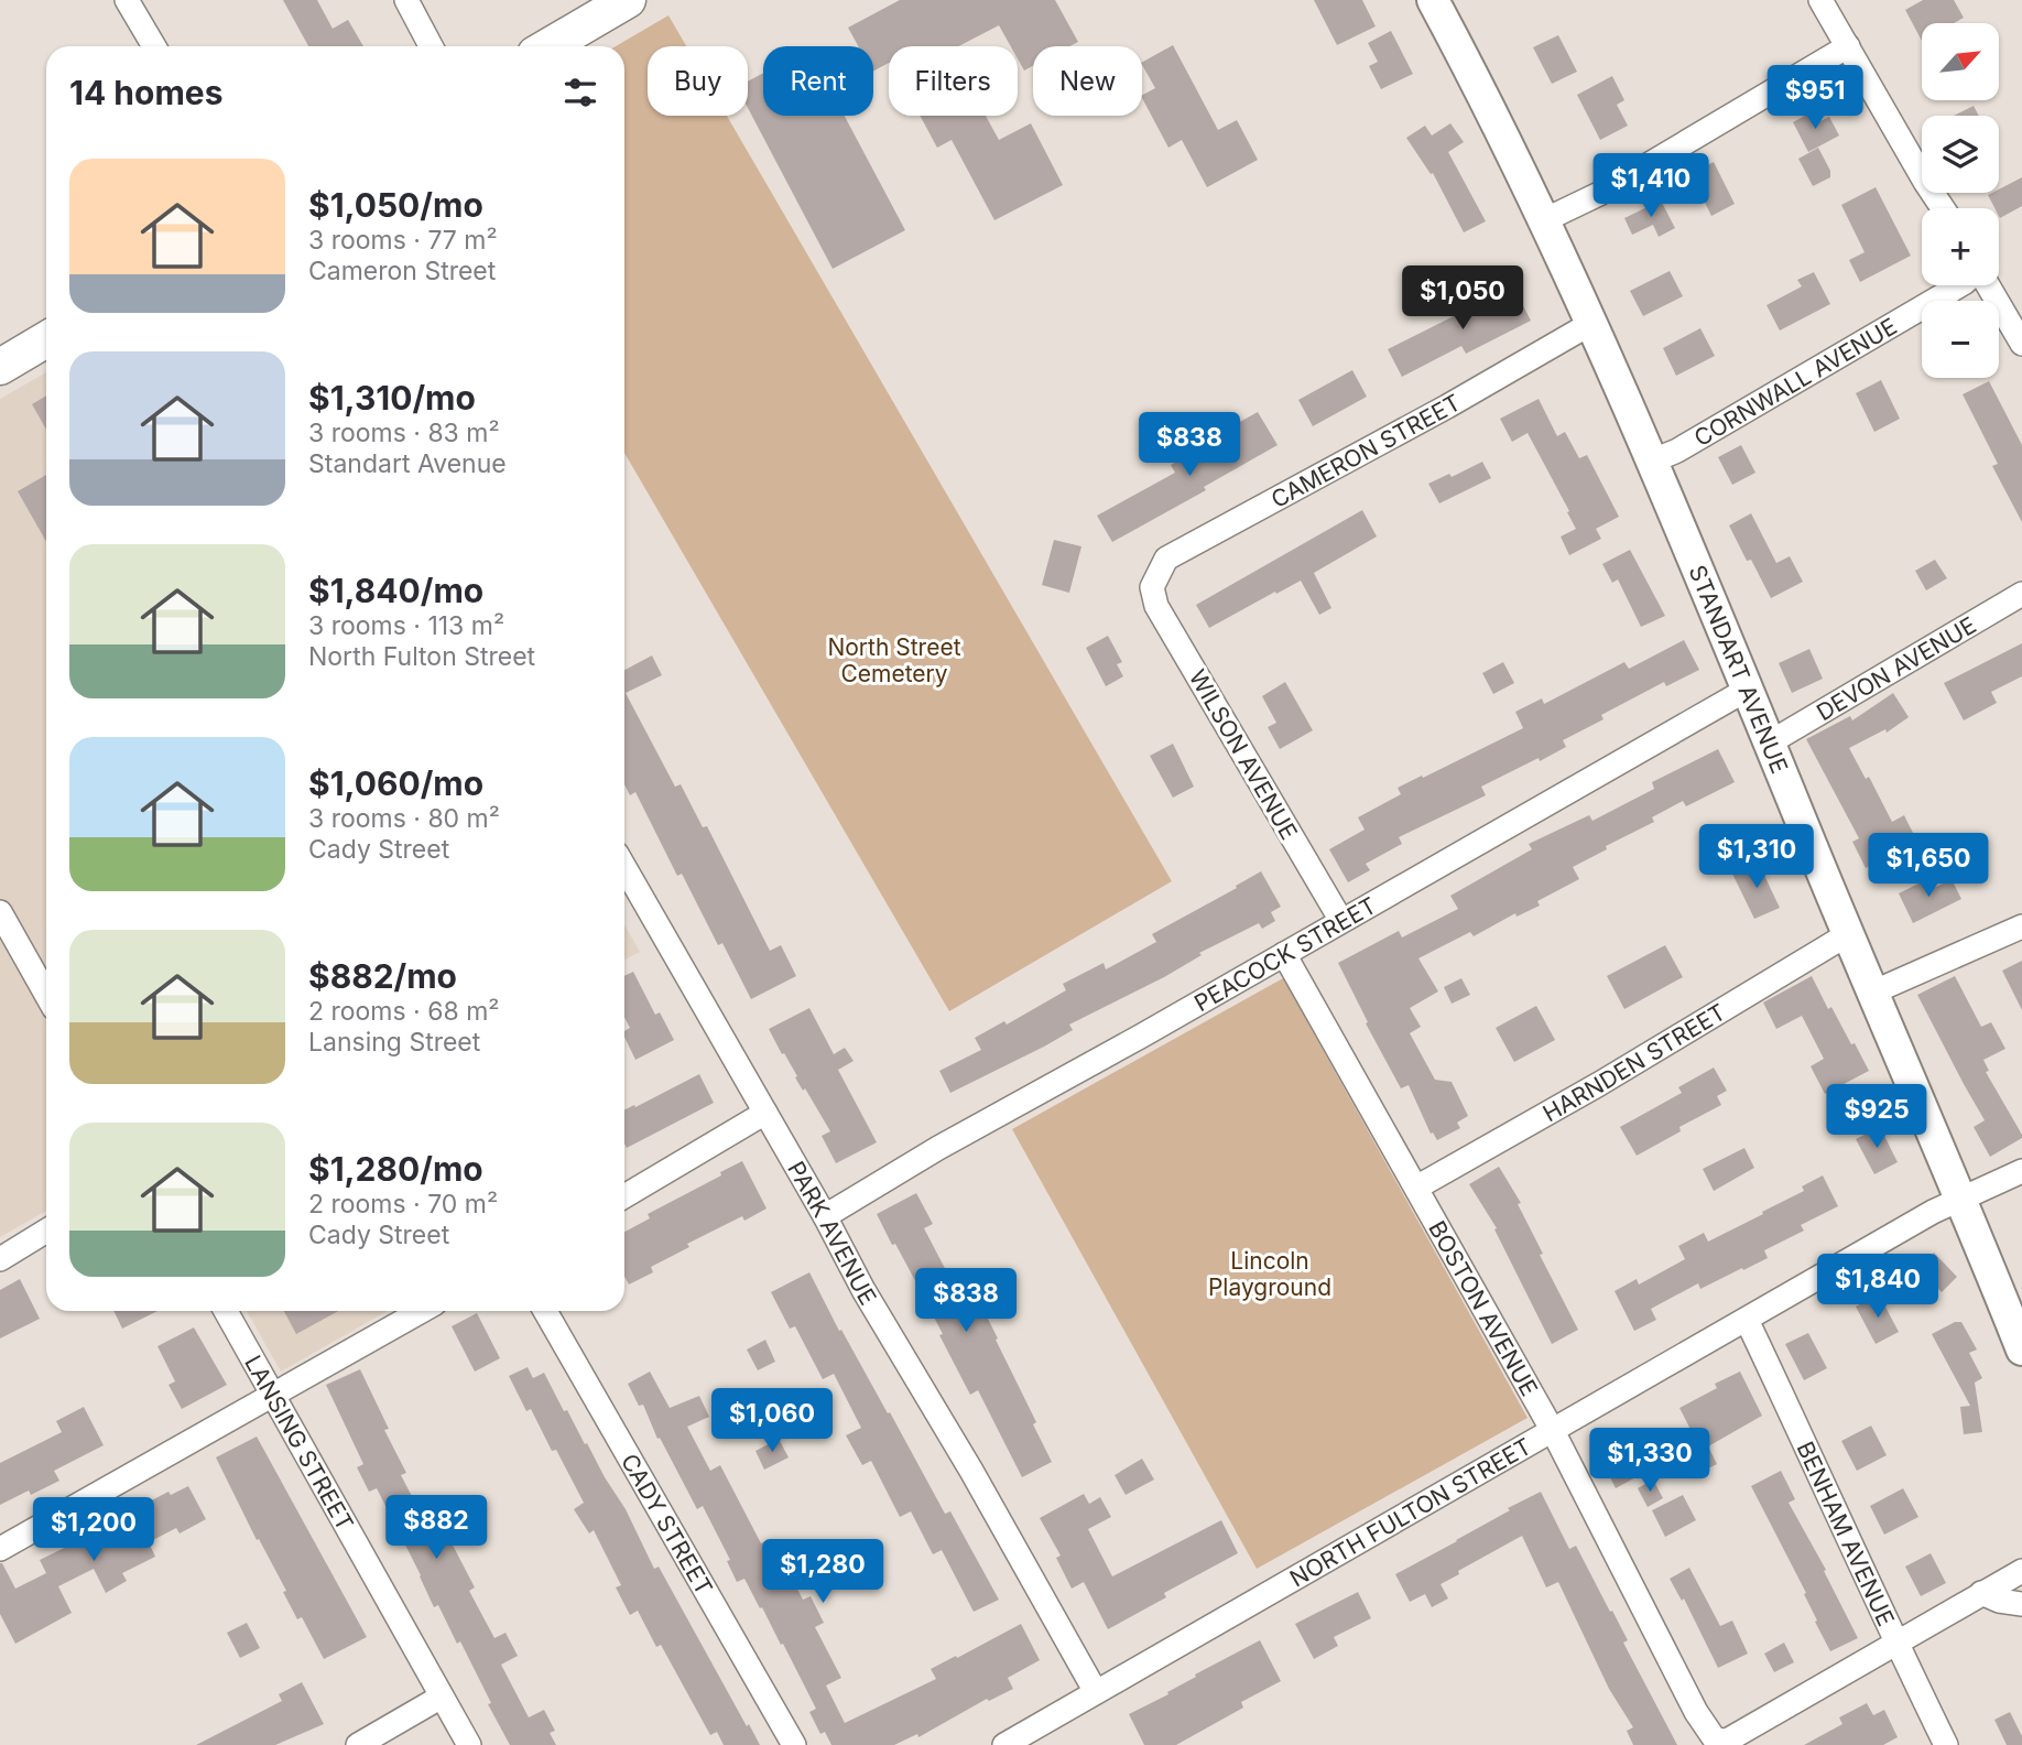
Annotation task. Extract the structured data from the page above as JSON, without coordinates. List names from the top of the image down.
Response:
{
  "streets": {
    "street": [
      "CORNWALL AVENUE",
      "CAMERON STREET",
      "DEVON AVENUE",
      "STANDART AVENUE",
      "WILSON AVENUE",
      "PEACOCK STREET",
      "HARNDEN STREET",
      "PARK AVENUE",
      "BOSTON AVENUE",
      "LANSING STREET",
      "NORTH FULTON STREET",
      "CADY STREET",
      "BENHAM AVENUE"
    ]
  },
  "crossings": [
    ["CORNWALL AVENUE", "STANDART AVENUE"],
    ["CAMERON STREET", "STANDART AVENUE"],
    ["CAMERON STREET", "WILSON AVENUE"],
    ["DEVON AVENUE", "STANDART AVENUE"],
    ["STANDART AVENUE", "PEACOCK STREET"],
    ["STANDART AVENUE", "HARNDEN STREET"],
    ["STANDART AVENUE", "NORTH FULTON STREET"],
    ["WILSON AVENUE", "PEACOCK STREET"],
    ["PEACOCK STREET", "PARK AVENUE"],
    ["PEACOCK STREET", "BOSTON AVENUE"],
    ["HARNDEN STREET", "BOSTON AVENUE"],
    ["PARK AVENUE", "NORTH FULTON STREET"],
    ["BOSTON AVENUE", "NORTH FULTON STREET"],
    ["BOSTON AVENUE", "BENHAM AVENUE"],
    ["NORTH FULTON STREET", "BENHAM AVENUE"]
  ],
  "parks": ["North Street Cemetery", "Lincoln Playground"],
  "north": "top right",
  "page": {
    "map_buttons": ["+", "−"],
    "chip": [
      "Buy",
      "Rent",
      "Filters",
      "New"
    ],
    "heading": "14 homes",
    "price": [
      "$951",
      "$1,410",
      "$1,050",
      "$838",
      "$1,310",
      "$1,650",
      "$925",
      "$1,840",
      "$838",
      "$1,060",
      "$1,330",
      "$882",
      "$1,200",
      "$1,280"
    ],
    "list": [
      {
        "name": "$1,050/mo",
        "note": "3 rooms · 77 m² · Cameron Street"
      },
      {
        "name": "$1,310/mo",
        "note": "3 rooms · 83 m² · Standart Avenue"
      },
      {
        "name": "$1,840/mo",
        "note": "3 rooms · 113 m² · North Fulton Street"
      },
      {
        "name": "$1,060/mo",
        "note": "3 rooms · 80 m² · Cady Street"
      },
      {
        "name": "$882/mo",
        "note": "2 rooms · 68 m² · Lansing Street"
      },
      {
        "name": "$1,280/mo",
        "note": "2 rooms · 70 m² · Cady Street"
      }
    ]
  }
}
